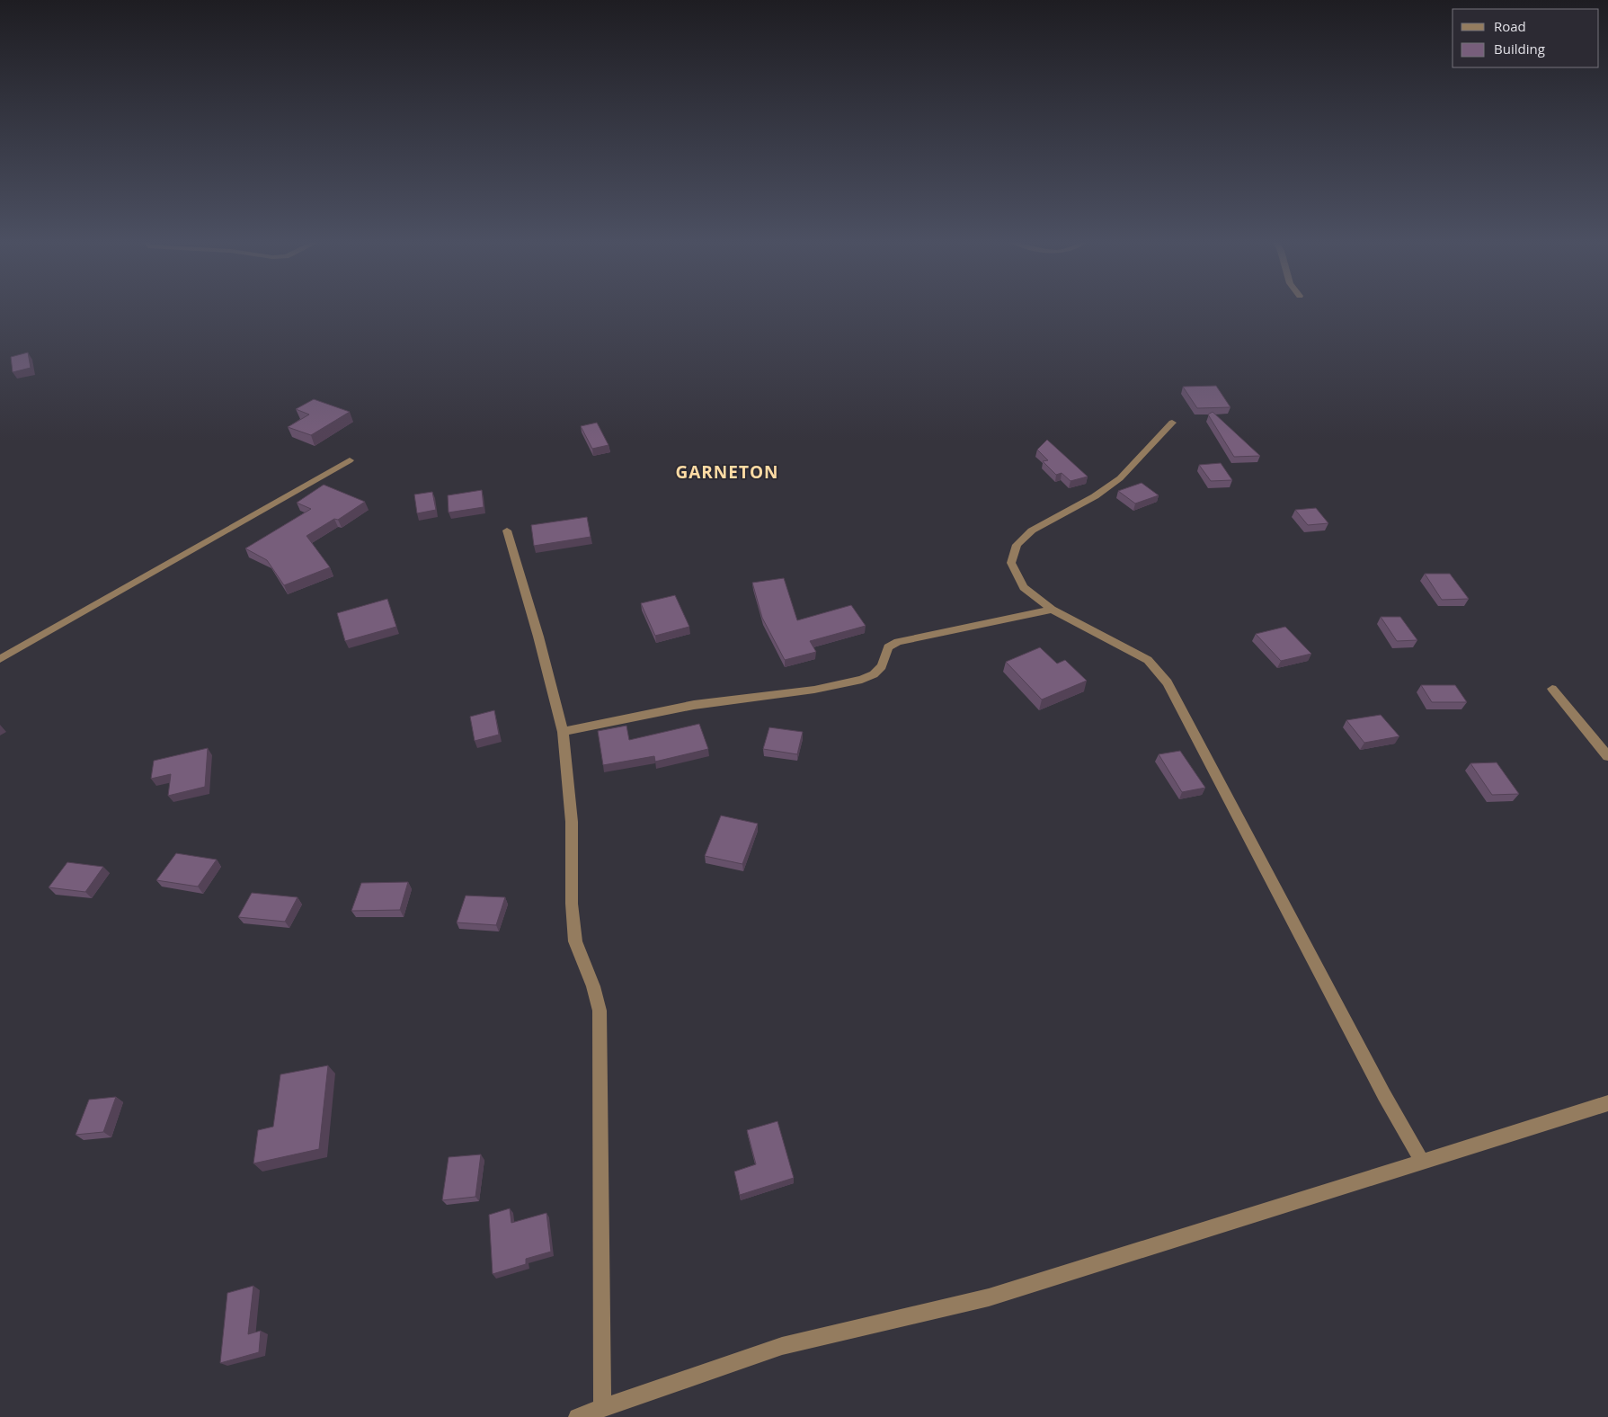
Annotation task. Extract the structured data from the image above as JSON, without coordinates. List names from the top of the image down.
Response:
{
  "districts": ["GARNETON"],
  "legend": ["Road", "Building"]
}
